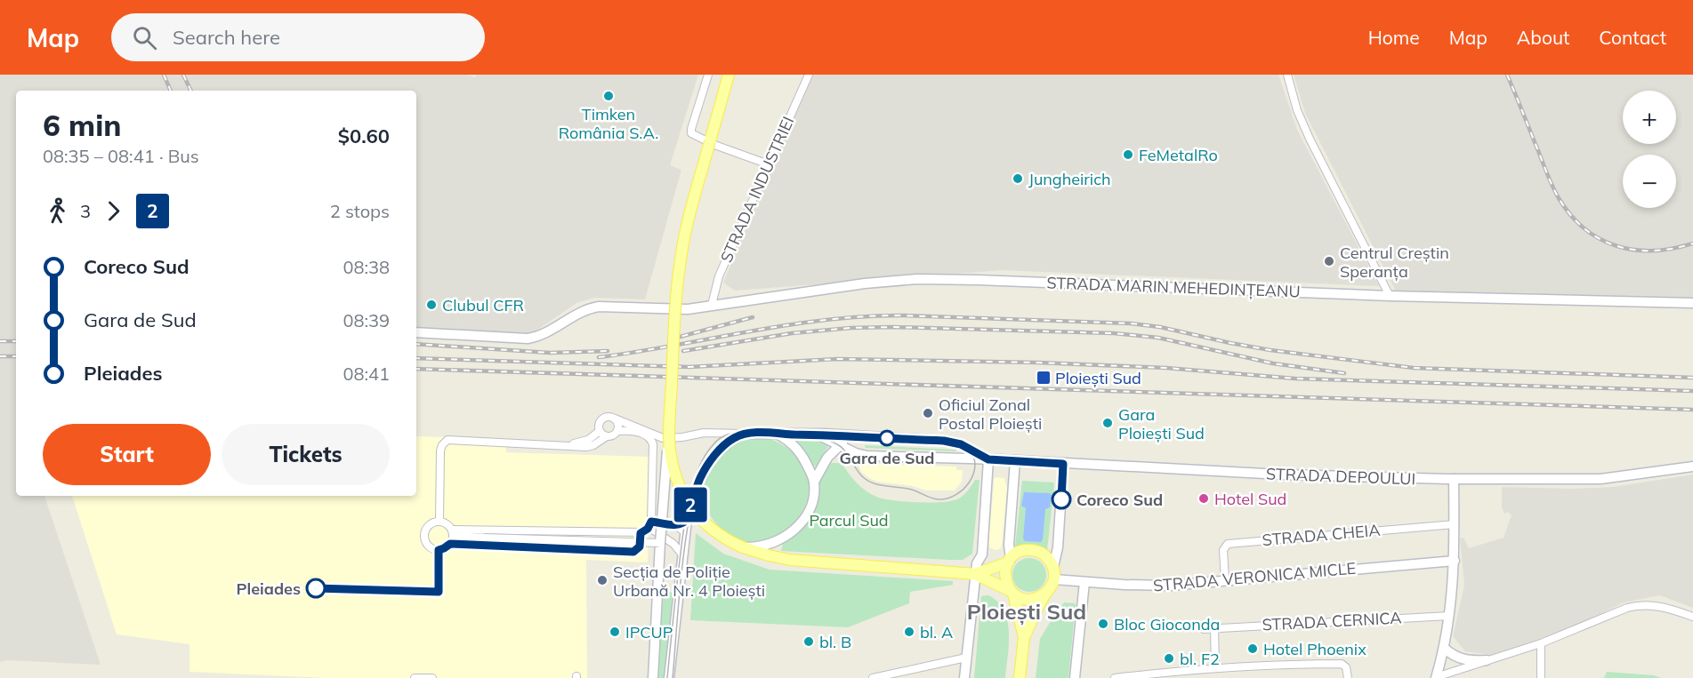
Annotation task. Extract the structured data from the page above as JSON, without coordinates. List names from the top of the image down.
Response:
{
  "streets": {
    "main road": ["STRADA MARIN MEHEDINȚEANU", "STRADA DEPOULUI", "STRADA VERONICA MICLE"],
    "street": ["STRADA INDUSTRIEI", "STRADA CHEIA", "STRADA CERNICA"]
  },
  "crossings": [
    ["STRADA INDUSTRIEI", "STRADA MARIN MEHEDINȚEANU"],
    ["STRADA CHEIA", "STRADA VERONICA MICLE"]
  ],
  "districts": ["Ploiești Sud"],
  "parks": ["Parcul Sud"],
  "places": {
    "other": [
      "Timken România S.A.",
      "FeMetalRo",
      "Jungheirich",
      "Centrul Creștin Speranța",
      "Clubul CFR",
      "Oficiul Zonal Postal Ploiești",
      "Gara Ploiești Sud",
      "Gara de Sud",
      "Hotel Sud",
      "Coreco Sud",
      "Secția de Poliție Urbană Nr. 4 Ploiești",
      "Pleiades",
      "Bloc Gioconda",
      "IPCUP",
      "bl. A",
      "bl. B",
      "Hotel Phoenix",
      "bl. F2"
    ],
    "transit": ["Ploiești Sud"]
  },
  "lines": ["bus line 2"],
  "page": {
    "header": "Map",
    "search": "Search here",
    "nav": [
      "Home",
      "Map",
      "About",
      "Contact"
    ],
    "on_map": "2",
    "map_buttons": ["+", "−"],
    "heading": ["6 min", "08:35 – 08:41 · Bus", "$0.60"],
    "legs": ["3", "2", "2 stops"],
    "list": [
      {
        "name": "Coreco Sud",
        "value": "08:38"
      },
      {
        "name": "Gara de Sud",
        "value": "08:39"
      },
      {
        "name": "Pleiades",
        "value": "08:41"
      }
    ],
    "buttons": ["Start", "Tickets"]
  }
}
